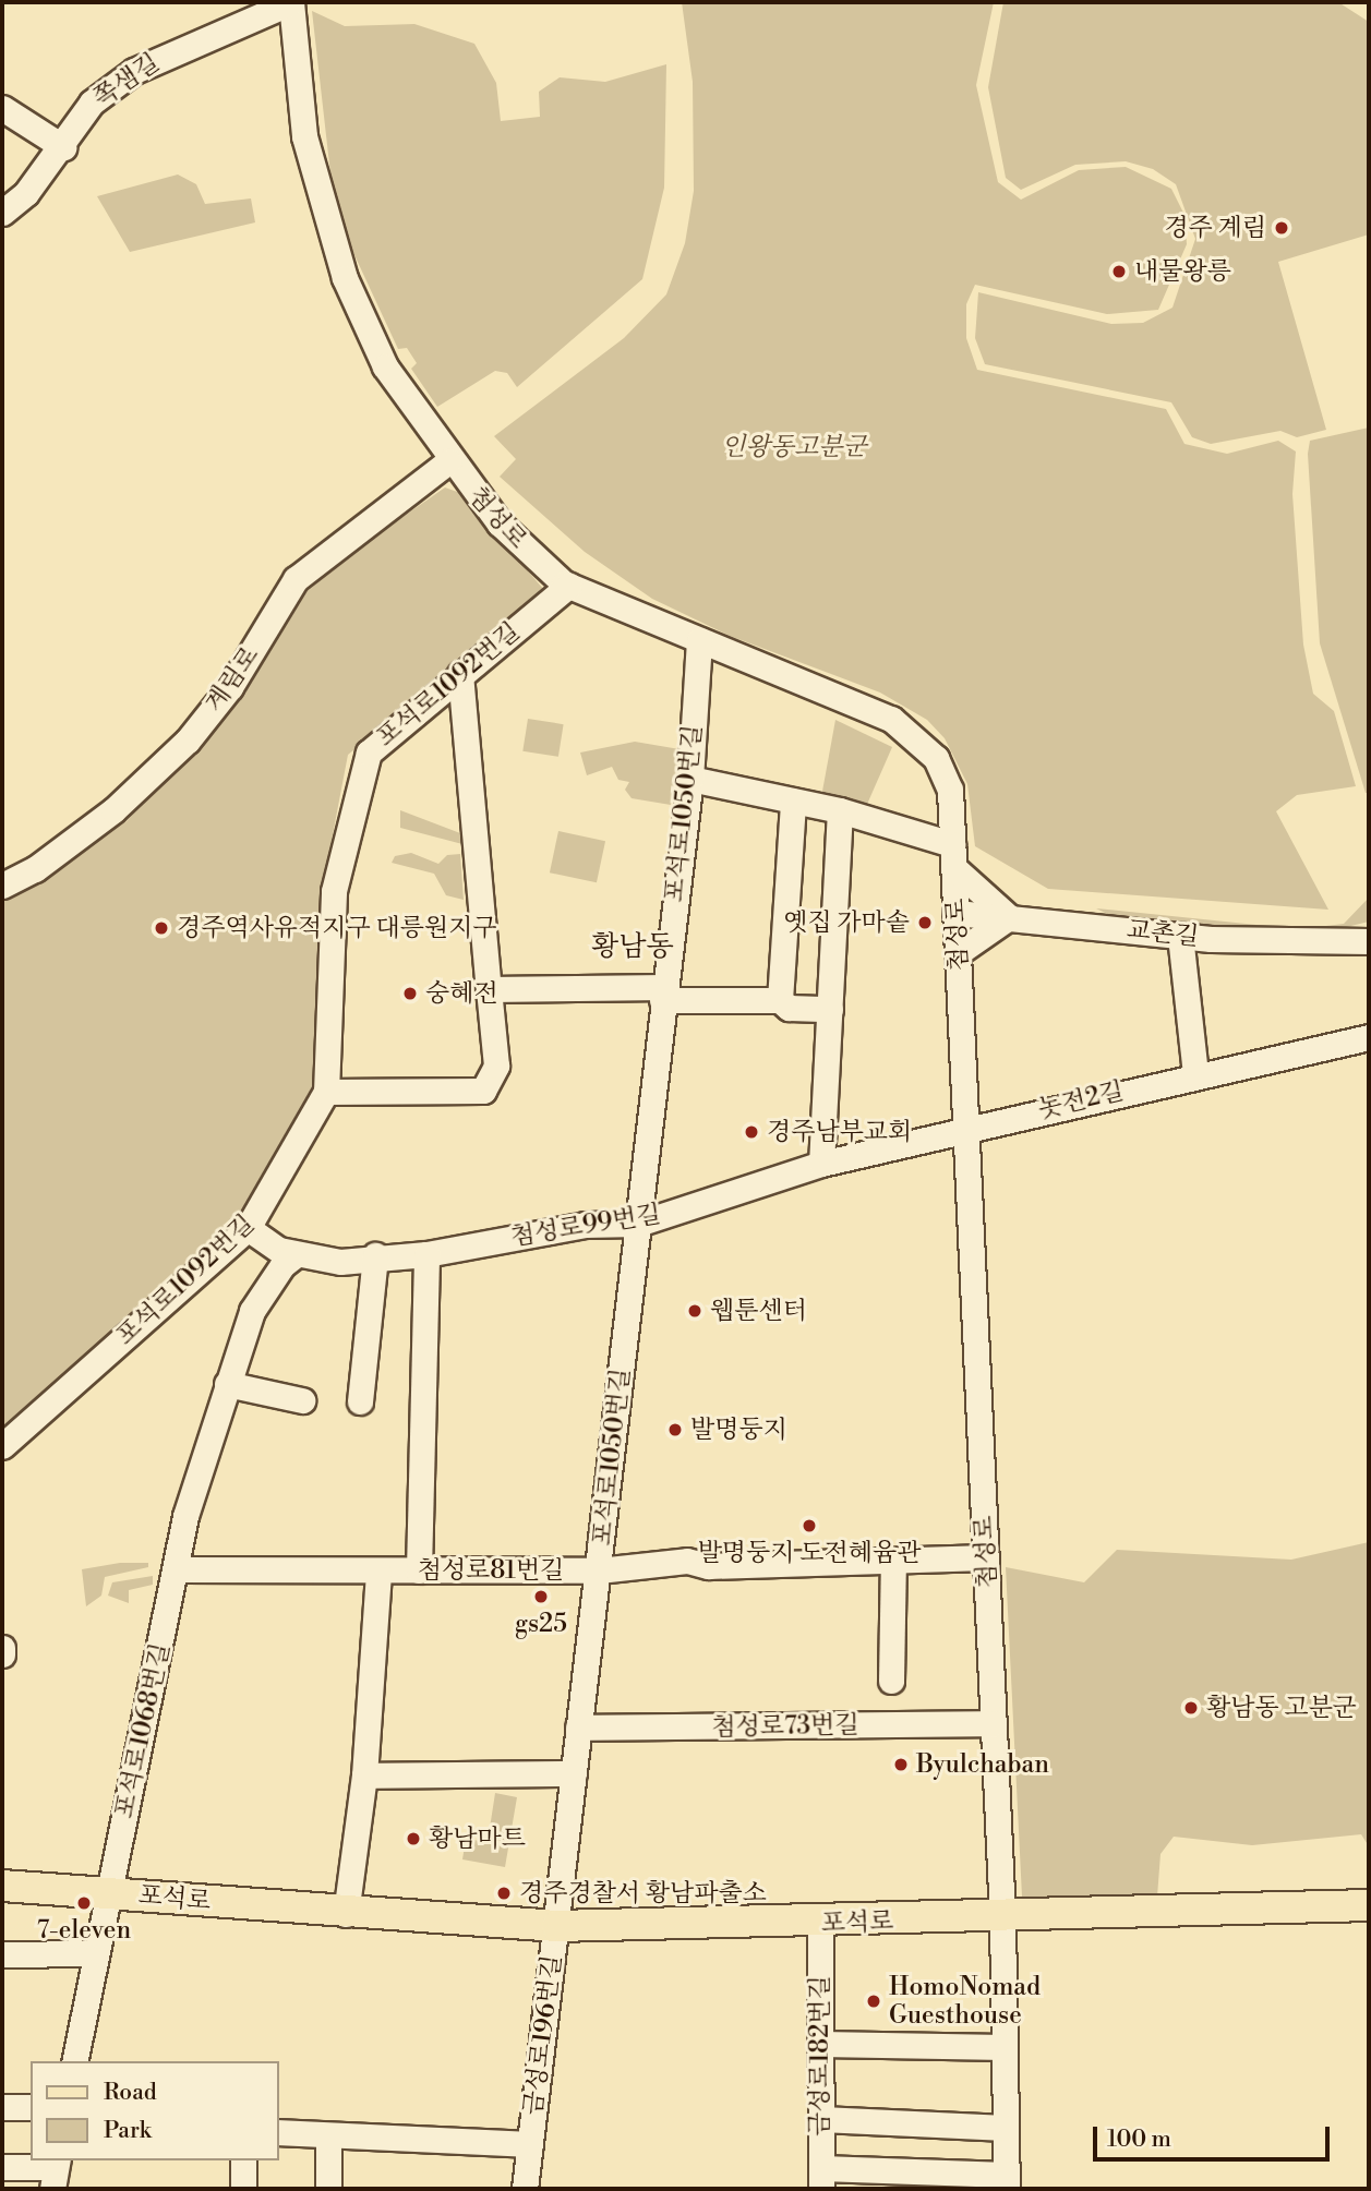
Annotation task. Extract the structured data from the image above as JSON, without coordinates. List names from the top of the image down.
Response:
{
  "streets": {
    "main road": ["포석로"],
    "street": [
      "쪽샘길",
      "첨성로",
      "계림로",
      "포석로1092번길",
      "포석로1050번길",
      "교촌길",
      "놋전2길",
      "첨성로99번길",
      "첨성로81번길",
      "첨성로73번길",
      "포석로1068번길",
      "금성로196번길",
      "금성로182번길"
    ]
  },
  "crossings": [
    ["쪽샘길", "첨성로"],
    ["첨성로", "계림로"],
    ["첨성로", "포석로1092번길"],
    ["첨성로", "포석로1050번길"],
    ["첨성로", "교촌길"],
    ["첨성로", "놋전2길"],
    ["첨성로", "첨성로99번길"],
    ["첨성로", "첨성로81번길"],
    ["첨성로", "첨성로73번길"],
    ["첨성로", "포석로"],
    ["포석로1092번길", "첨성로99번길"],
    ["포석로1050번길", "첨성로99번길"],
    ["포석로1050번길", "첨성로81번길"],
    ["포석로1050번길", "첨성로73번길"],
    ["포석로1050번길", "포석로"],
    ["포석로1050번길", "금성로196번길"],
    ["놋전2길", "첨성로99번길"],
    ["첨성로99번길", "포석로1068번길"],
    ["첨성로81번길", "포석로1068번길"],
    ["포석로1068번길", "포석로"],
    ["포석로", "금성로196번길"],
    ["포석로", "금성로182번길"]
  ],
  "districts": ["황남동"],
  "parks": ["인왕동고분군"],
  "places": [
    "경주 계림",
    "내물왕릉",
    "옛집 가마솥",
    "경주역사유적지구 대릉원지구",
    "숭혜전",
    "경주남부교회",
    "웹툰센터",
    "발명둥지",
    "발명둥지 도전혜윰관",
    "gs25",
    "황남동 고분군",
    "Byulchaban",
    "황남마트",
    "경주경찰서 황남파출소",
    "7-eleven",
    "HomoNomad Guesthouse"
  ],
  "legend": ["Road", "Park"],
  "scale_bar": "100 m"
}
